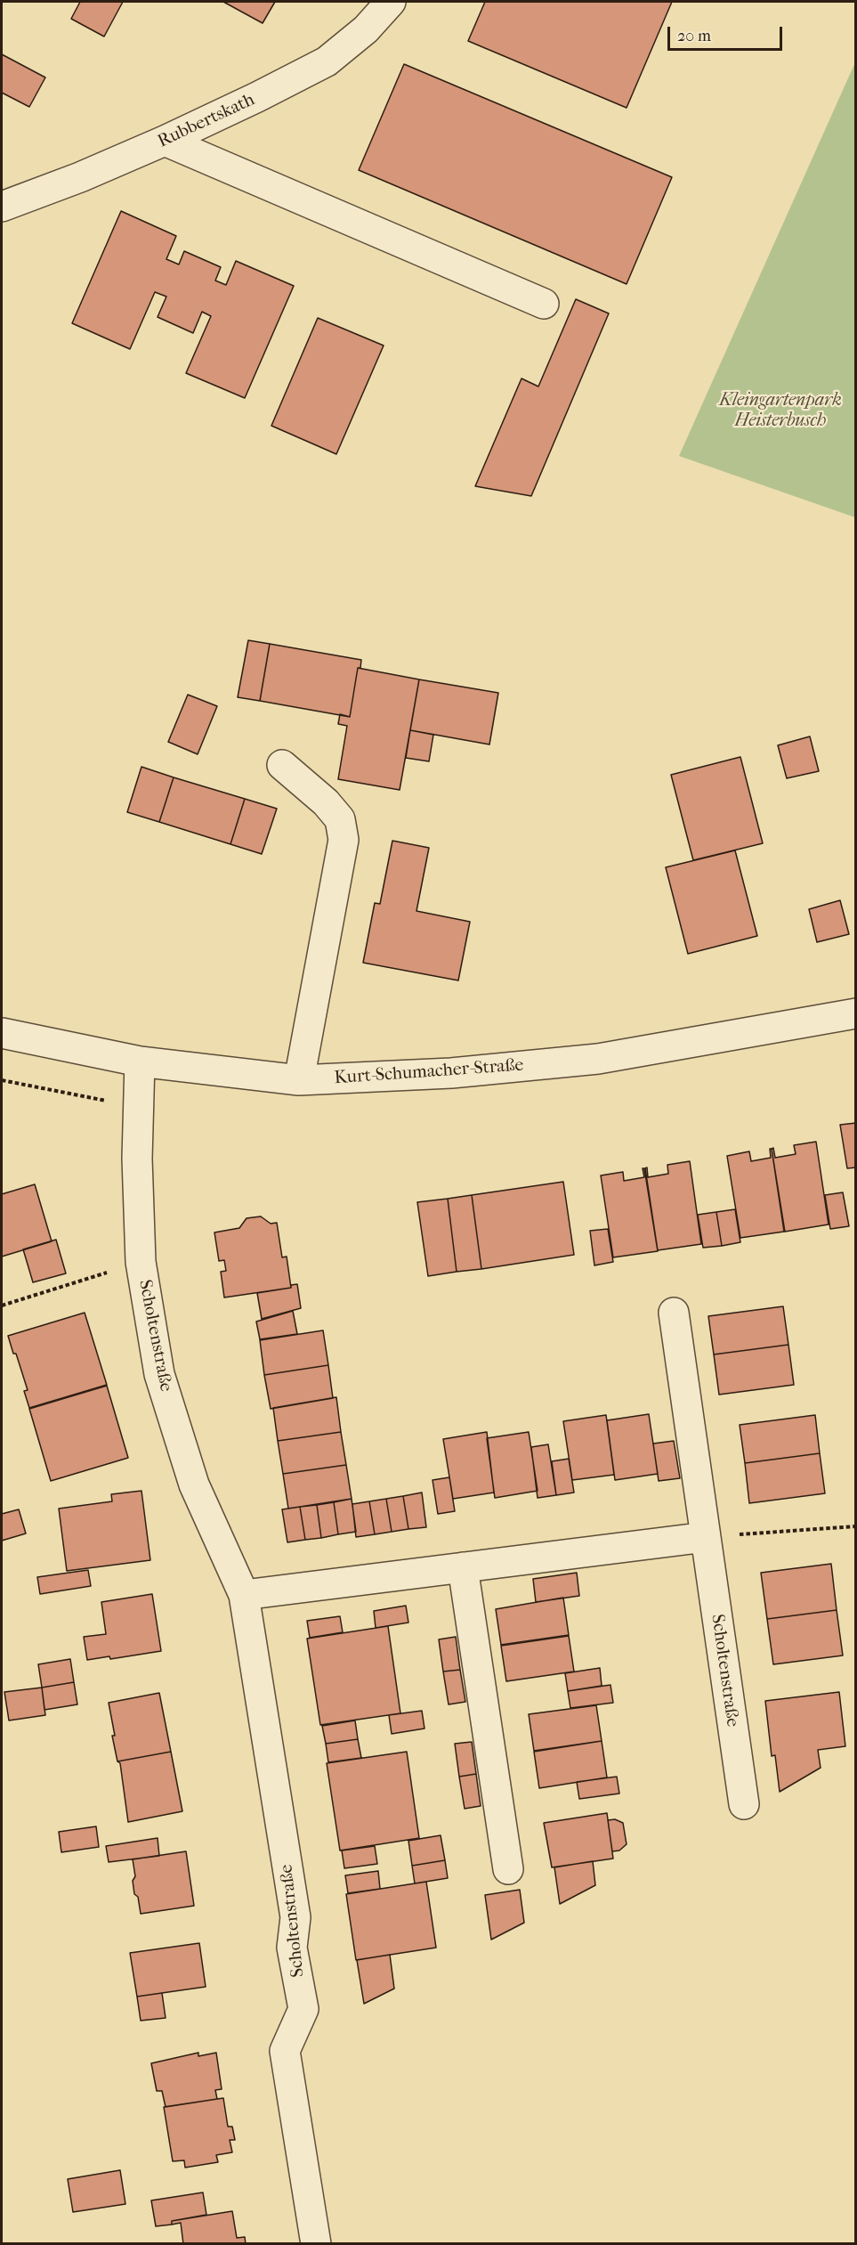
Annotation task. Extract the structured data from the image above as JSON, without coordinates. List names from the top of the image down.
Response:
{
  "streets": {
    "street": ["Rubbertskath", "Kurt-Schumacher-Straße", "Scholtenstraße"]
  },
  "crossings": [
    ["Kurt-Schumacher-Straße", "Scholtenstraße"]
  ],
  "parks": ["Kleingartenpark Heisterbusch"],
  "scale_bar": "20 m"
}
